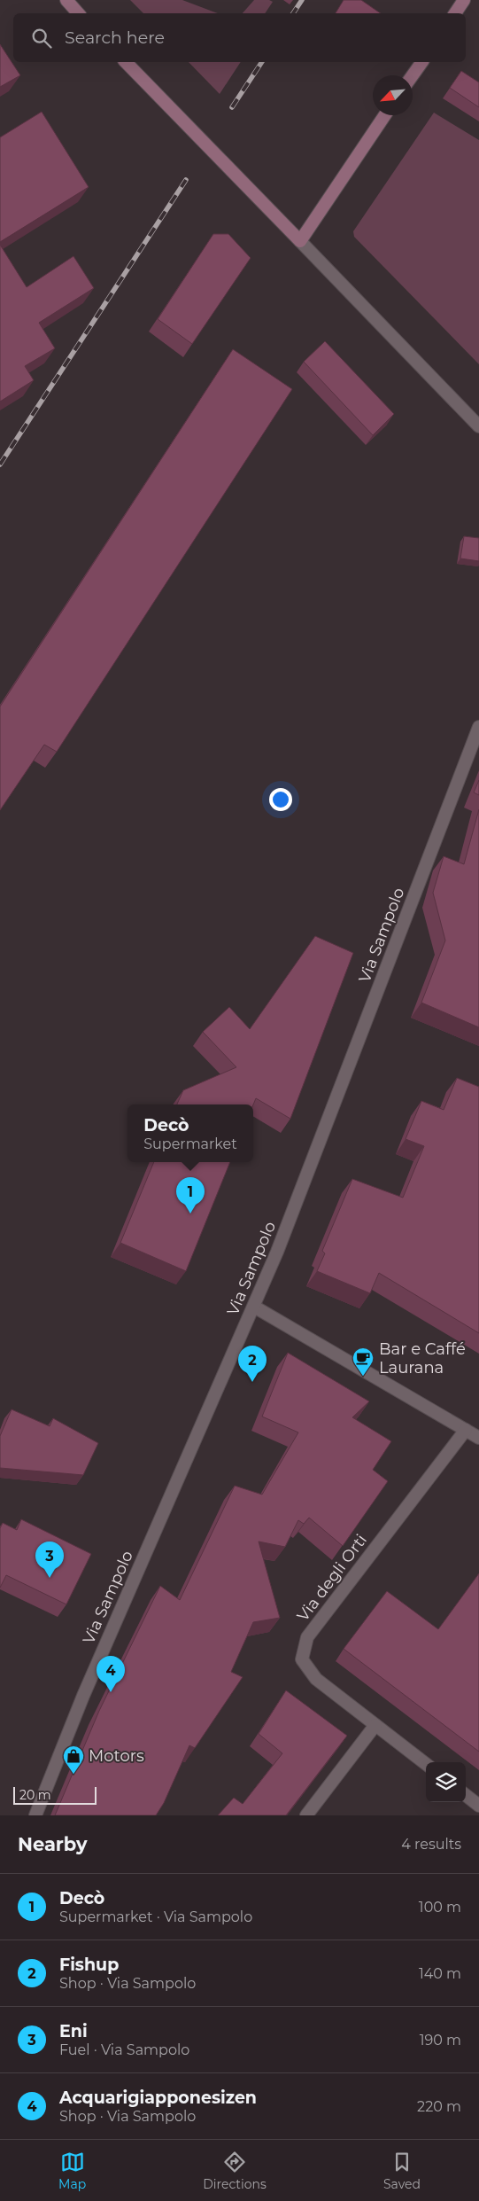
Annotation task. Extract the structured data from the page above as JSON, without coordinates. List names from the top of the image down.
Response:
{
  "streets": {
    "street": ["Via Sampolo", "Via degli Orti"]
  },
  "places": {
    "cafe": ["Bar e Caffé Laurana"],
    "shop": ["Motors"]
  },
  "scale_bar": "20 m",
  "north": "bottom left",
  "page": {
    "search": "Search here",
    "popup": ["Decò", "Supermarket"],
    "pins": [
      "1",
      "2",
      "3",
      "4"
    ],
    "scale": "20 m",
    "heading": ["Nearby", "4 results"],
    "list": [
      {
        "mark": "1",
        "name": "Decò",
        "note": "Supermarket · Via Sampolo",
        "value": "100 m"
      },
      {
        "mark": "2",
        "name": "Fishup",
        "note": "Shop · Via Sampolo",
        "value": "140 m"
      },
      {
        "mark": "3",
        "name": "Eni",
        "note": "Fuel · Via Sampolo",
        "value": "190 m"
      },
      {
        "mark": "4",
        "name": "Acquarigiapponesizen",
        "note": "Shop · Via Sampolo",
        "value": "220 m"
      }
    ],
    "nav": ["Map", "Directions", "Saved"]
  }
}
